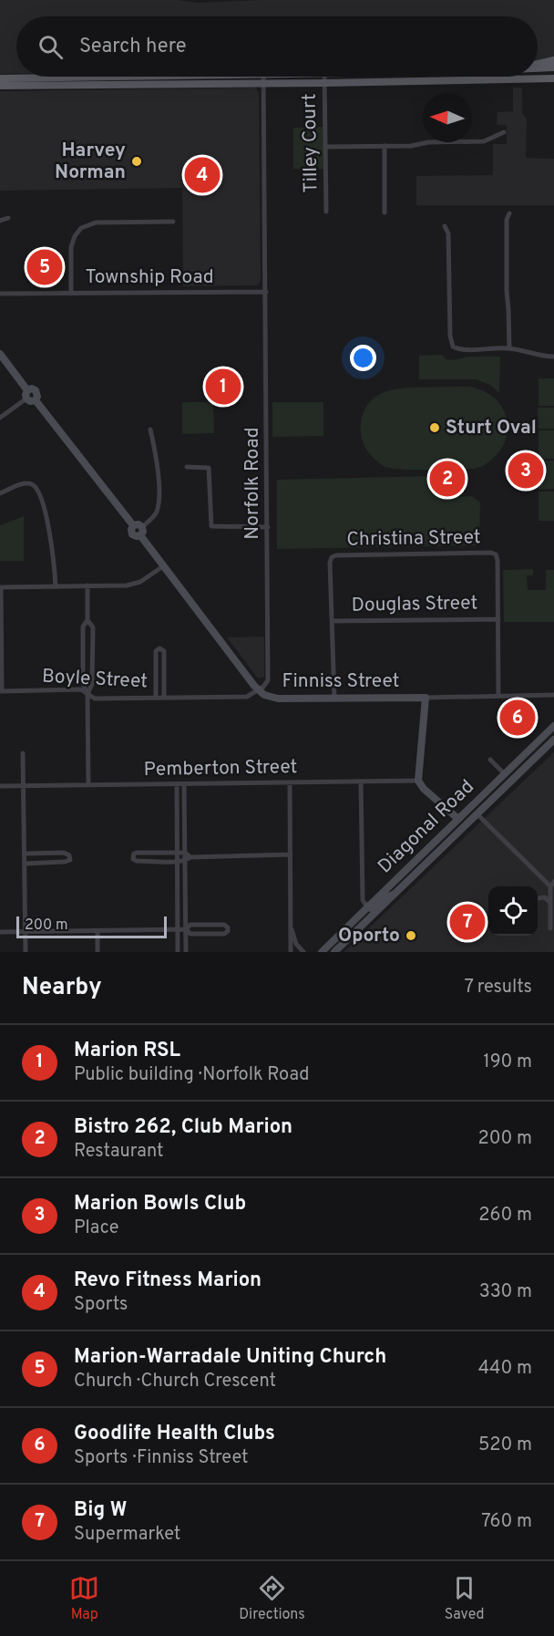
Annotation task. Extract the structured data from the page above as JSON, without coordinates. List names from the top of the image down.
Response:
{
  "streets": {
    "street": [
      "Tilley Court",
      "Township Road",
      "Norfolk Road",
      "Christina Street",
      "Douglas Street",
      "Boyle Street",
      "Finniss Street",
      "Pemberton Street",
      "Diagonal Road"
    ]
  },
  "crossings": [
    ["Township Road", "Norfolk Road"],
    ["Norfolk Road", "Boyle Street"],
    ["Norfolk Road", "Finniss Street"],
    ["Christina Street", "Douglas Street"],
    ["Boyle Street", "Finniss Street"]
  ],
  "places": ["Harvey Norman", "Sturt Oval", "Oporto"],
  "scale_bar": "200 m",
  "north": "left",
  "page": {
    "search": "Search here",
    "pins": [
      "4",
      "5",
      "1",
      "3",
      "2",
      "6",
      "7"
    ],
    "scale": "200 m",
    "heading": ["Nearby", "7 results"],
    "list": [
      {
        "mark": "1",
        "name": "Marion RSL",
        "note": "Public building · Norfolk Road",
        "value": "190 m"
      },
      {
        "mark": "2",
        "name": "Bistro 262, Club Marion",
        "note": "Restaurant",
        "value": "200 m"
      },
      {
        "mark": "3",
        "name": "Marion Bowls Club",
        "note": "Place",
        "value": "260 m"
      },
      {
        "mark": "4",
        "name": "Revo Fitness Marion",
        "note": "Sports",
        "value": "330 m"
      },
      {
        "mark": "5",
        "name": "Marion-Warradale Uniting Church",
        "note": "Church · Church Crescent",
        "value": "440 m"
      },
      {
        "mark": "6",
        "name": "Goodlife Health Clubs",
        "note": "Sports · Finniss Street",
        "value": "520 m"
      },
      {
        "mark": "7",
        "name": "Big W",
        "note": "Supermarket",
        "value": "760 m"
      }
    ],
    "nav": ["Map", "Directions", "Saved"]
  }
}
